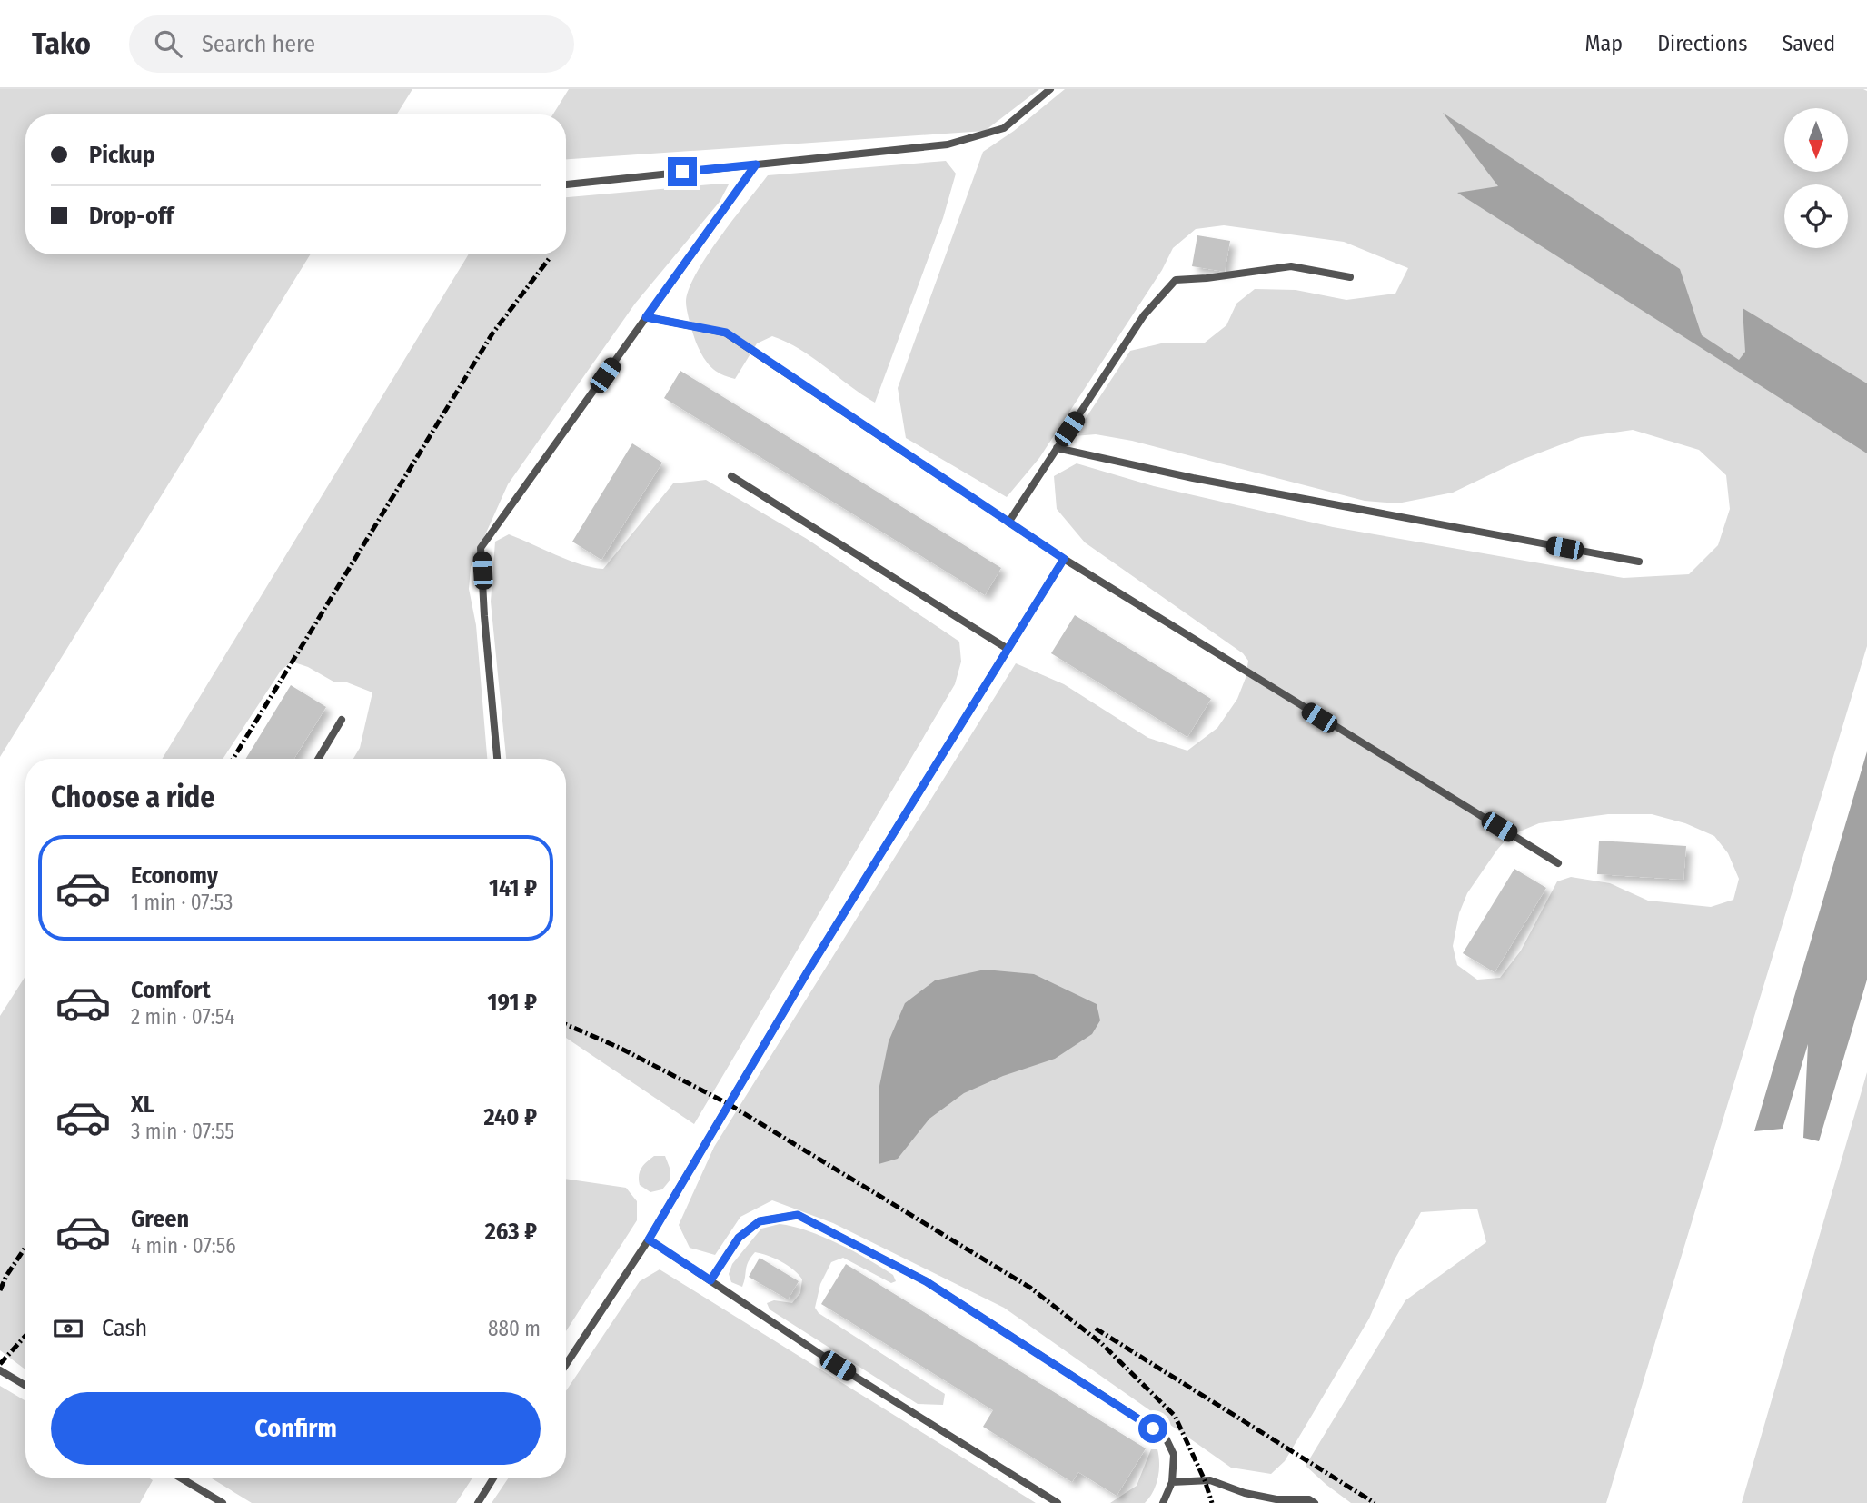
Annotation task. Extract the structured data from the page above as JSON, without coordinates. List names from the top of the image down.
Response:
{
  "north": "bottom",
  "page": {
    "header": "Tako",
    "search": "Search here",
    "nav": ["Map", "Directions", "Saved"],
    "banner": ["Pickup", "Drop-off"],
    "heading": "Choose a ride",
    "list": [
      {
        "name": "Economy",
        "note": "1 min · 07:53",
        "value": "141 ₽"
      },
      {
        "name": "Comfort",
        "note": "2 min · 07:54",
        "value": "191 ₽"
      },
      {
        "name": "XL",
        "note": "3 min · 07:55",
        "value": "240 ₽"
      },
      {
        "name": "Green",
        "note": "4 min · 07:56",
        "value": "263 ₽"
      }
    ],
    "pay": ["Cash", "880 m"],
    "buttons": "Confirm"
  }
}
